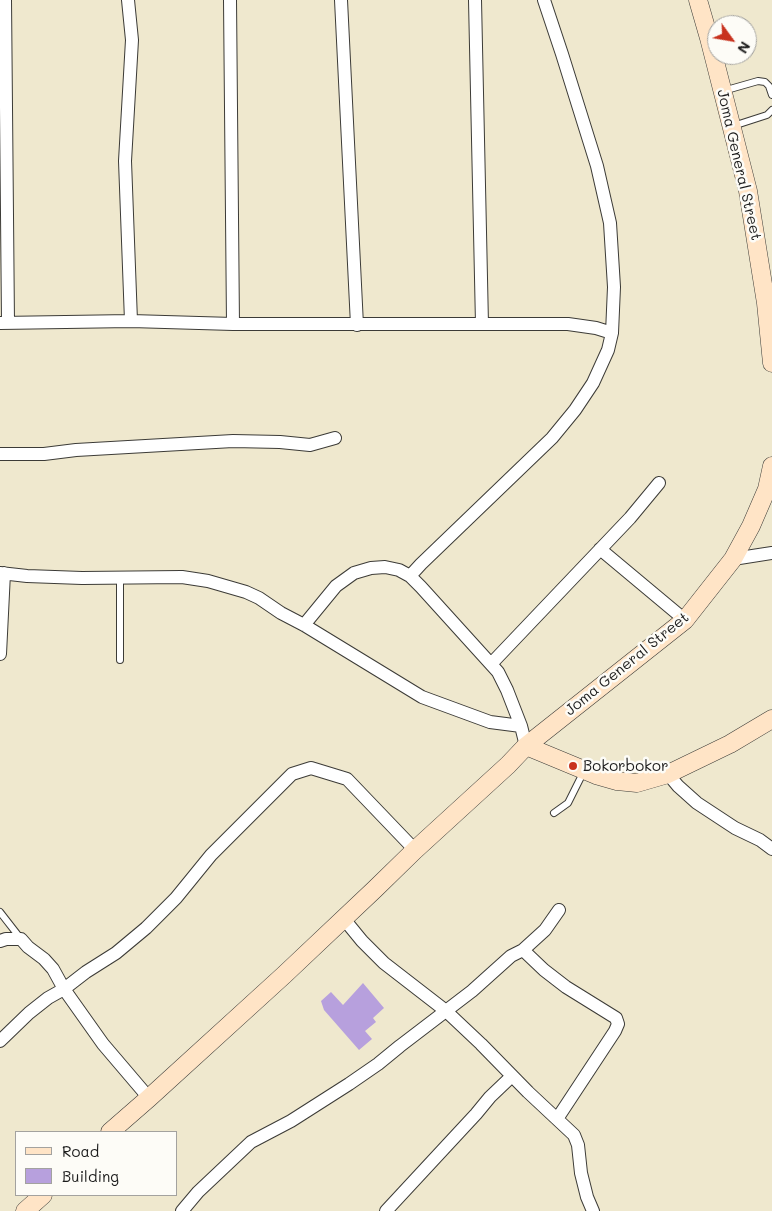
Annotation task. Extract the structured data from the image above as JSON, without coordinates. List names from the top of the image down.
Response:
{
  "streets": {
    "street": ["Joma General Street"]
  },
  "places": ["Bokorbokor"],
  "legend": ["Road", "Building"],
  "north": "bottom right"
}
